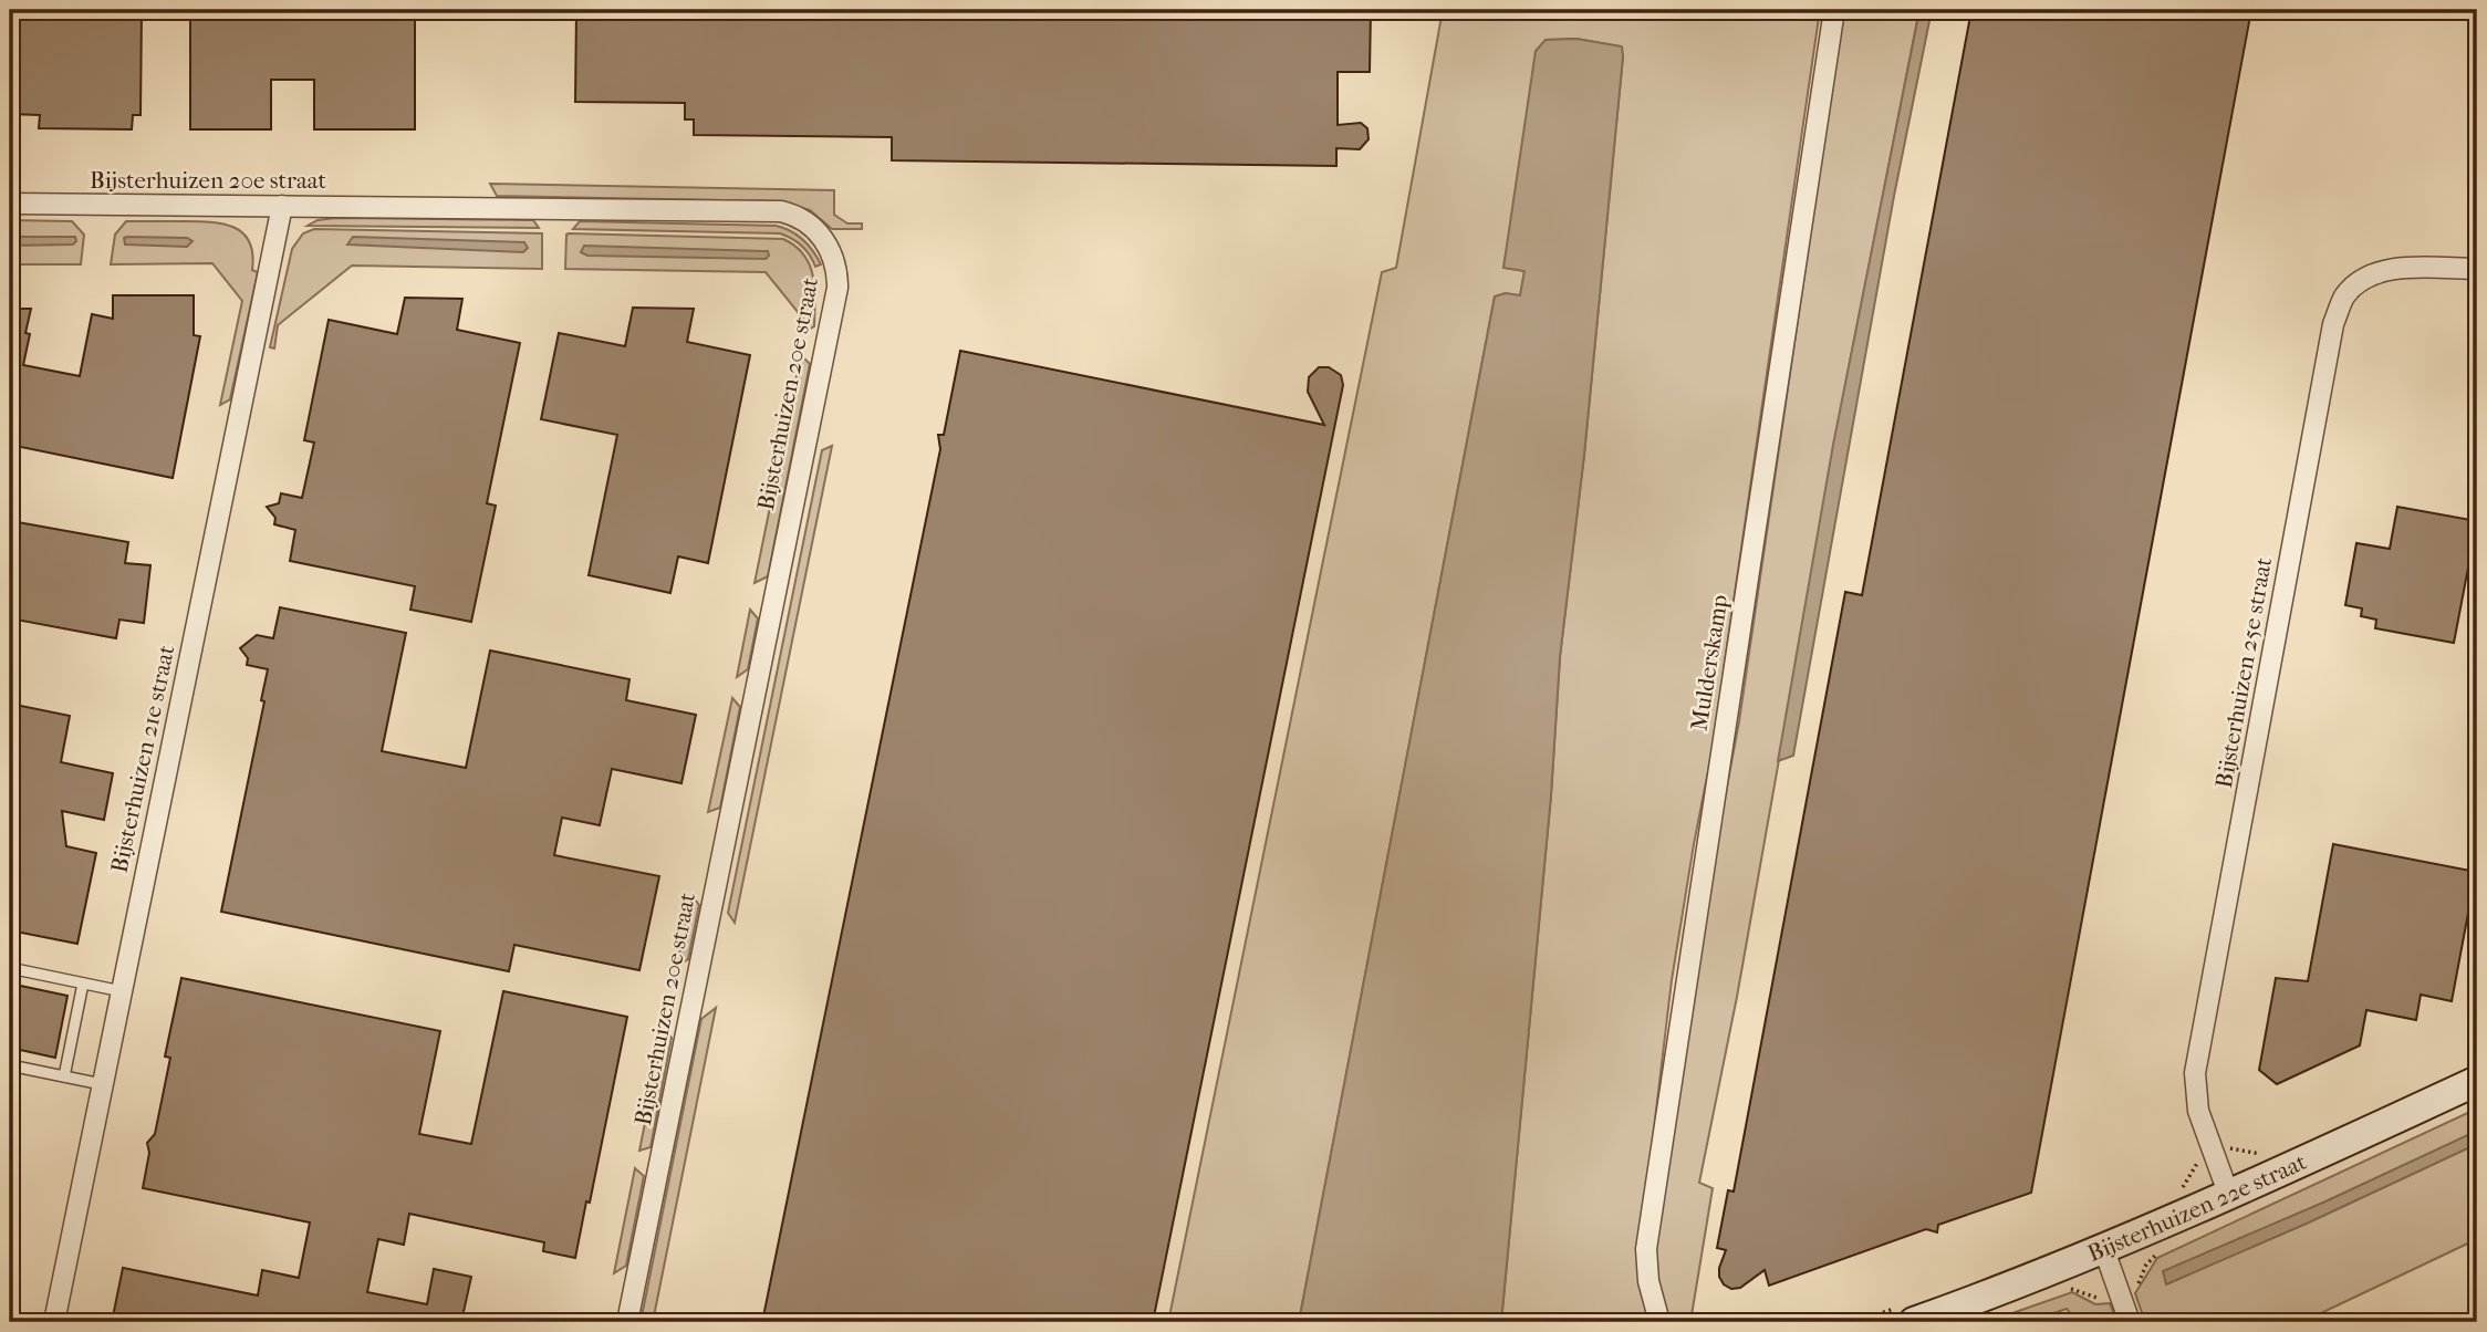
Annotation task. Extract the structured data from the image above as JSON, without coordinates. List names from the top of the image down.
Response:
{
  "streets": {
    "main road": ["Bijsterhuizen 22e straat"],
    "street": [
      "Bijsterhuizen 20e straat",
      "Mulderskamp",
      "Bijsterhuizen 25e straat",
      "Bijsterhuizen 21e straat"
    ]
  },
  "crossings": [
    ["Bijsterhuizen 20e straat", "Bijsterhuizen 21e straat"],
    ["Bijsterhuizen 25e straat", "Bijsterhuizen 22e straat"]
  ]
}
